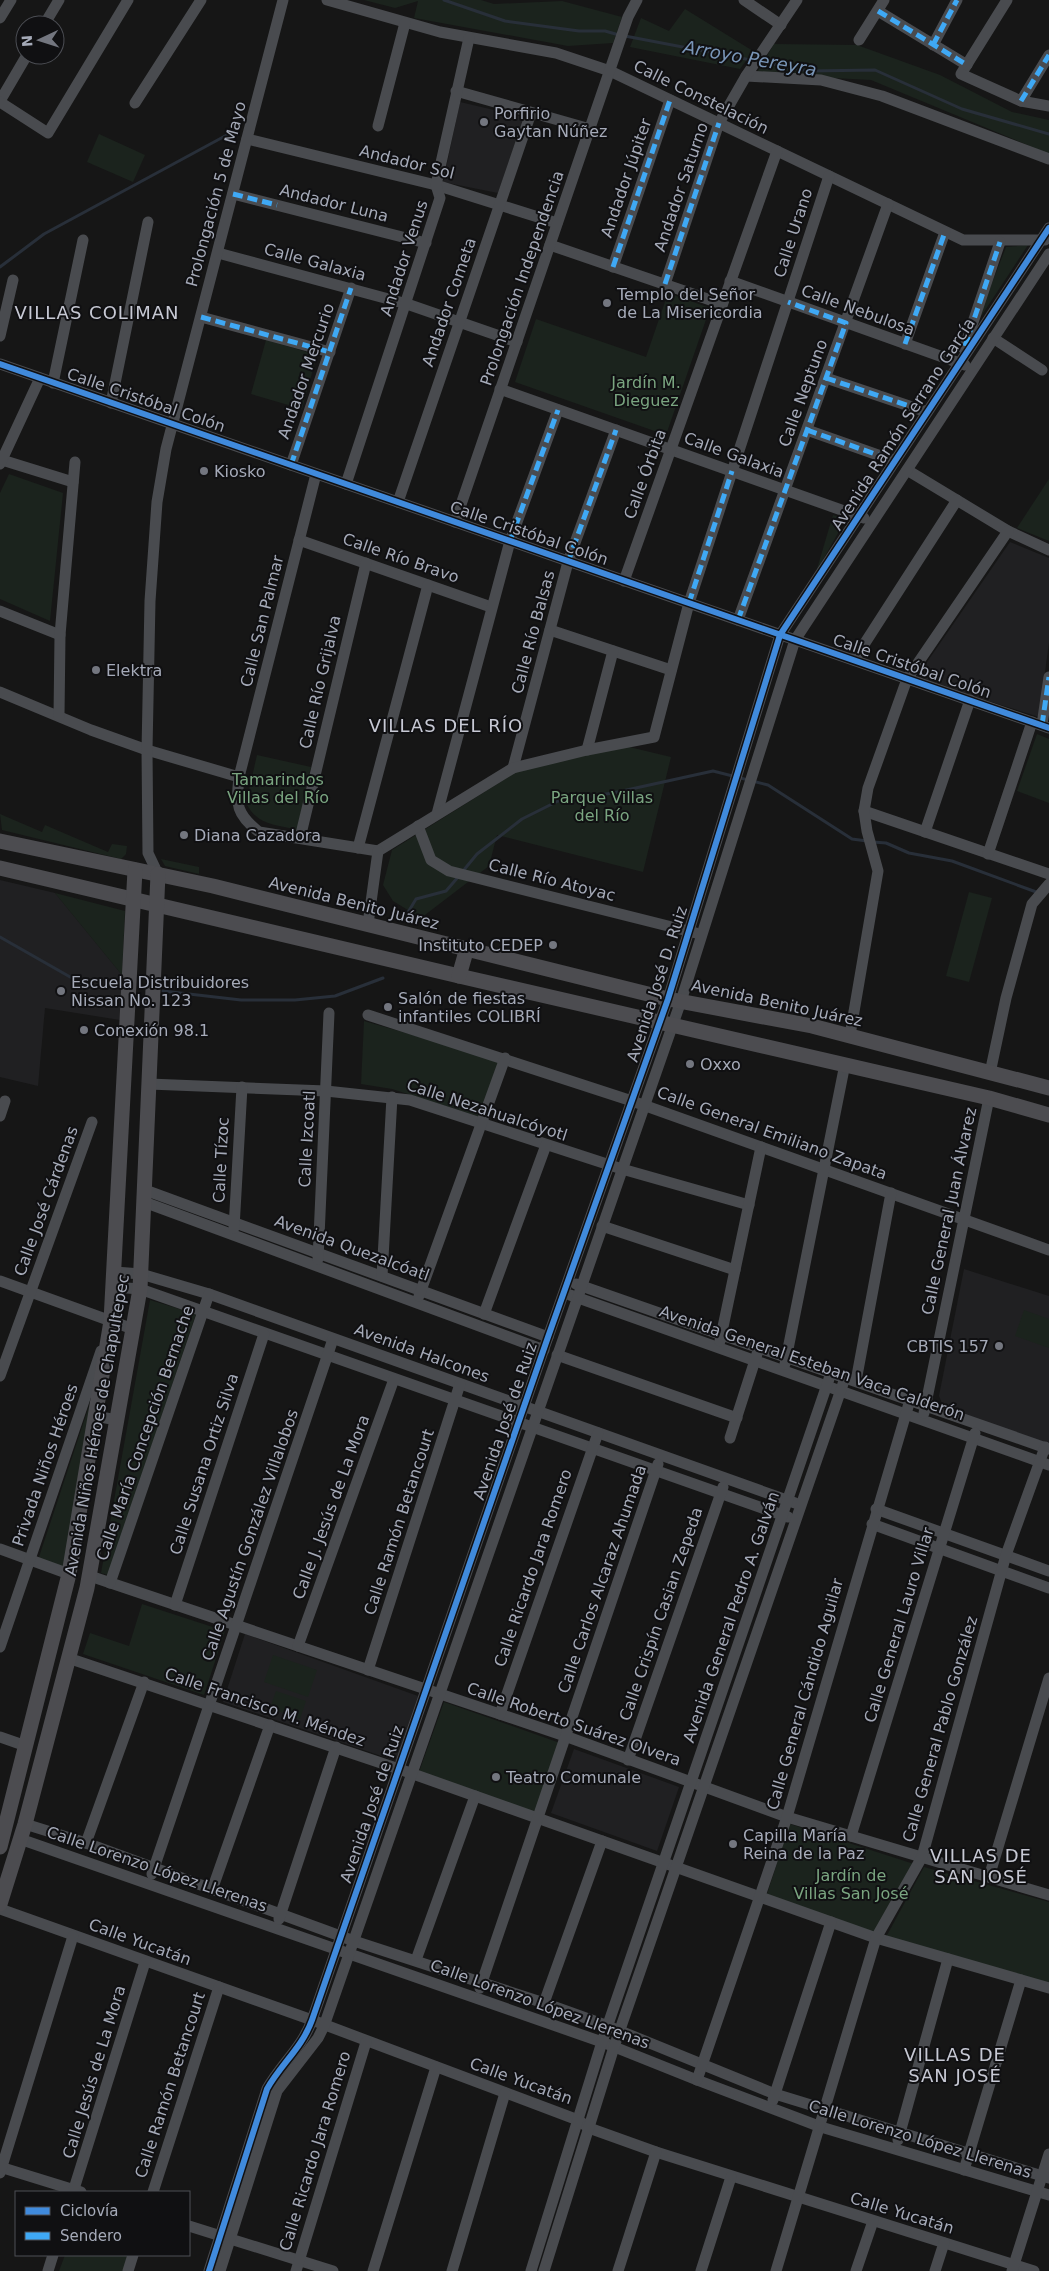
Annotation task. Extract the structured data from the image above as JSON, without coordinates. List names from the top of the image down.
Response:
{
  "streets": {
    "main road": ["Avenida Benito Juárez", "Avenida Niños Héroes de Chapultepec"],
    "street": [
      "Calle Constelación",
      "Andador Sol",
      "Andador Júpiter",
      "Andador Saturno",
      "Prolongación 5 de Mayo",
      "Andador Luna",
      "Calle Urano",
      "Andador Venus",
      "Calle Galaxia",
      "Prolongación Independencia",
      "Andador Cometa",
      "Calle Nebulosa",
      "Andador Mercurio",
      "Calle Neptuno",
      "Calle Cristóbal Colón",
      "Avenida Ramón Serrano García",
      "Calle Órbita",
      "Calle Río Bravo",
      "Calle San Palmar",
      "Calle Río Balsas",
      "Calle Río Grijalva",
      "Calle Río Atoyac",
      "Avenida José D. Ruiz",
      "Calle Nezahualcóyotl",
      "Calle General Emiliano Zapata",
      "Calle Izcoatl",
      "Calle Tízoc",
      "Calle José Cárdenas",
      "Calle General Juan Álvarez",
      "Avenida Quezalcóatl",
      "Avenida Halcones",
      "Avenida General Esteban Vaca Calderón",
      "Avenida José de Ruiz",
      "Calle María Concepción Bernache",
      "Calle Susana Ortiz Silva",
      "Privada Niños Héroes",
      "Calle J. Jesús de La Mora",
      "Calle Ramón Betancourt",
      "Calle Agustín González Villalobos",
      "Calle Ricardo Jara Romero",
      "Calle Carlos Alcaraz Ahumada",
      "Calle Crispín Casian Zepeda",
      "Avenida General Pedro A. Galván",
      "Calle General Lauro Villar",
      "Calle General Cándido Aguilar",
      "Calle Francisco M. Méndez",
      "Calle Roberto Suárez Olvera",
      "Calle General Pablo González",
      "Calle Lorenzo López Llerenas",
      "Calle Yucatán",
      "Calle Jesús de La Mora"
    ]
  },
  "crossings": [
    ["Calle Constelación", "Andador Júpiter"],
    ["Calle Constelación", "Andador Saturno"],
    ["Calle Constelación", "Calle Urano"],
    ["Calle Constelación", "Andador Venus"],
    ["Calle Constelación", "Prolongación Independencia"],
    ["Calle Constelación", "Calle Neptuno"],
    ["Calle Constelación", "Avenida Ramón Serrano García"],
    ["Calle Constelación", "Calle Órbita"],
    ["Andador Sol", "Prolongación 5 de Mayo"],
    ["Andador Sol", "Andador Venus"],
    ["Andador Sol", "Prolongación Independencia"],
    ["Andador Sol", "Andador Cometa"],
    ["Prolongación 5 de Mayo", "Andador Luna"],
    ["Prolongación 5 de Mayo", "Calle Galaxia"],
    ["Prolongación 5 de Mayo", "Calle Cristóbal Colón"],
    ["Prolongación 5 de Mayo", "Avenida Niños Héroes de Chapultepec"],
    ["Andador Luna", "Andador Venus"],
    ["Calle Urano", "Calle Galaxia"],
    ["Calle Urano", "Calle Nebulosa"],
    ["Calle Urano", "Calle Cristóbal Colón"],
    ["Andador Venus", "Calle Galaxia"],
    ["Andador Venus", "Calle Cristóbal Colón"],
    ["Calle Galaxia", "Prolongación Independencia"],
    ["Calle Galaxia", "Andador Cometa"],
    ["Calle Galaxia", "Andador Mercurio"],
    ["Calle Galaxia", "Calle Neptuno"],
    ["Calle Galaxia", "Avenida Ramón Serrano García"],
    ["Calle Galaxia", "Calle Órbita"],
    ["Prolongación Independencia", "Calle Cristóbal Colón"],
    ["Andador Cometa", "Calle Cristóbal Colón"],
    ["Calle Nebulosa", "Calle Neptuno"],
    ["Calle Nebulosa", "Avenida Ramón Serrano García"],
    ["Calle Nebulosa", "Calle Órbita"],
    ["Andador Mercurio", "Calle Cristóbal Colón"],
    ["Calle Neptuno", "Calle Cristóbal Colón"],
    ["Calle Cristóbal Colón", "Avenida Ramón Serrano García"],
    ["Calle Cristóbal Colón", "Calle Órbita"],
    ["Calle Cristóbal Colón", "Calle San Palmar"],
    ["Calle Cristóbal Colón", "Calle Río Balsas"],
    ["Calle Cristóbal Colón", "Avenida José D. Ruiz"],
    ["Calle Cristóbal Colón", "Avenida Niños Héroes de Chapultepec"],
    ["Avenida Ramón Serrano García", "Avenida José D. Ruiz"],
    ["Calle Río Bravo", "Calle San Palmar"],
    ["Calle Río Bravo", "Calle Río Grijalva"],
    ["Calle San Palmar", "Calle Río Grijalva"],
    ["Calle Río Atoyac", "Avenida José D. Ruiz"],
    ["Avenida Benito Juárez", "Avenida José D. Ruiz"],
    ["Avenida Benito Juárez", "Avenida Niños Héroes de Chapultepec"],
    ["Avenida José D. Ruiz", "Calle Nezahualcóyotl"],
    ["Avenida José D. Ruiz", "Calle General Emiliano Zapata"],
    ["Avenida José D. Ruiz", "Avenida Quezalcóatl"],
    ["Avenida José D. Ruiz", "Avenida General Esteban Vaca Calderón"],
    ["Avenida José D. Ruiz", "Avenida José de Ruiz"],
    ["Calle Nezahualcóyotl", "Calle Izcoatl"],
    ["Calle Nezahualcóyotl", "Calle Tízoc"],
    ["Calle Nezahualcóyotl", "Avenida Niños Héroes de Chapultepec"],
    ["Calle General Emiliano Zapata", "Calle General Juan Álvarez"],
    ["Calle General Emiliano Zapata", "Avenida General Pedro A. Galván"],
    ["Calle Izcoatl", "Avenida Quezalcóatl"],
    ["Calle Tízoc", "Avenida Quezalcóatl"],
    ["Calle General Juan Álvarez", "Avenida General Esteban Vaca Calderón"],
    ["Avenida Quezalcóatl", "Avenida José de Ruiz"],
    ["Avenida Quezalcóatl", "Avenida Niños Héroes de Chapultepec"],
    ["Avenida Halcones", "Avenida José de Ruiz"],
    ["Avenida Halcones", "Avenida Niños Héroes de Chapultepec"],
    ["Avenida Halcones", "Calle María Concepción Bernache"],
    ["Avenida Halcones", "Calle Susana Ortiz Silva"],
    ["Avenida Halcones", "Calle J. Jesús de La Mora"],
    ["Avenida Halcones", "Calle Ramón Betancourt"],
    ["Avenida Halcones", "Calle Agustín González Villalobos"],
    ["Avenida Halcones", "Calle Ricardo Jara Romero"],
    ["Avenida Halcones", "Calle Carlos Alcaraz Ahumada"],
    ["Avenida Halcones", "Calle Crispín Casian Zepeda"],
    ["Avenida Halcones", "Avenida General Pedro A. Galván"],
    ["Avenida General Esteban Vaca Calderón", "Avenida General Pedro A. Galván"],
    ["Avenida General Esteban Vaca Calderón", "Calle General Lauro Villar"],
    ["Avenida General Esteban Vaca Calderón", "Calle General Cándido Aguilar"],
    ["Avenida General Esteban Vaca Calderón", "Calle General Pablo González"],
    ["Avenida José de Ruiz", "Calle Francisco M. Méndez"],
    ["Avenida José de Ruiz", "Calle Roberto Suárez Olvera"],
    ["Avenida José de Ruiz", "Calle Lorenzo López Llerenas"],
    ["Avenida José de Ruiz", "Calle Yucatán"],
    ["Avenida Niños Héroes de Chapultepec", "Privada Niños Héroes"],
    ["Avenida Niños Héroes de Chapultepec", "Calle Francisco M. Méndez"],
    ["Avenida Niños Héroes de Chapultepec", "Calle Roberto Suárez Olvera"],
    ["Avenida Niños Héroes de Chapultepec", "Calle Lorenzo López Llerenas"],
    ["Calle María Concepción Bernache", "Calle Roberto Suárez Olvera"],
    ["Calle Susana Ortiz Silva", "Calle Roberto Suárez Olvera"],
    ["Calle J. Jesús de La Mora", "Calle Roberto Suárez Olvera"],
    ["Calle Ramón Betancourt", "Calle Roberto Suárez Olvera"],
    ["Calle Ramón Betancourt", "Calle Yucatán"],
    ["Calle Agustín González Villalobos", "Calle Francisco M. Méndez"],
    ["Calle Agustín González Villalobos", "Calle Roberto Suárez Olvera"],
    ["Calle Agustín González Villalobos", "Calle Lorenzo López Llerenas"],
    ["Calle Ricardo Jara Romero", "Calle Roberto Suárez Olvera"],
    ["Calle Ricardo Jara Romero", "Calle Yucatán"],
    ["Calle Carlos Alcaraz Ahumada", "Calle Francisco M. Méndez"],
    ["Calle Carlos Alcaraz Ahumada", "Calle Roberto Suárez Olvera"],
    ["Calle Carlos Alcaraz Ahumada", "Calle Lorenzo López Llerenas"],
    ["Calle Crispín Casian Zepeda", "Calle Roberto Suárez Olvera"],
    ["Avenida General Pedro A. Galván", "Calle Francisco M. Méndez"],
    ["Avenida General Pedro A. Galván", "Calle Roberto Suárez Olvera"],
    ["Avenida General Pedro A. Galván", "Calle Lorenzo López Llerenas"],
    ["Avenida General Pedro A. Galván", "Calle Yucatán"],
    ["Calle General Lauro Villar", "Calle Roberto Suárez Olvera"],
    ["Calle General Cándido Aguilar", "Calle Francisco M. Méndez"],
    ["Calle General Cándido Aguilar", "Calle Roberto Suárez Olvera"],
    ["Calle General Cándido Aguilar", "Calle Lorenzo López Llerenas"],
    ["Calle Francisco M. Méndez", "Calle General Pablo González"],
    ["Calle Roberto Suárez Olvera", "Calle General Pablo González"],
    ["Calle General Pablo González", "Calle Lorenzo López Llerenas"],
    ["Calle General Pablo González", "Calle Yucatán"],
    ["Calle Yucatán", "Calle Jesús de La Mora"]
  ],
  "districts": [
    "VILLAS COLIMAN",
    "VILLAS DEL RÍO",
    "VILLAS DE SAN JOSÉ",
    "VILLAS DE SAN JOSÉ"
  ],
  "water": ["Arroyo Pereyra"],
  "parks": [
    "Jardín M. Dieguez",
    "Tamarindos Villas del Río",
    "Parque Villas del Río",
    "Jardín de Villas San José"
  ],
  "places": [
    "Porfirio Gaytan Núñez",
    "Templo del Señor de La Misericordia",
    "Kiosko",
    "Elektra",
    "Diana Cazadora",
    "Instituto CEDEP",
    "Escuela Distribuidores Nissan No. 123",
    "Salón de fiestas infantiles COLIBRÍ",
    "Conexión 98.1",
    "Oxxo",
    "CBTIS 157",
    "Teatro Comunale",
    "Capilla María Reina de la Paz"
  ],
  "legend": ["Ciclovía", "Sendero"],
  "north": "left"
}
